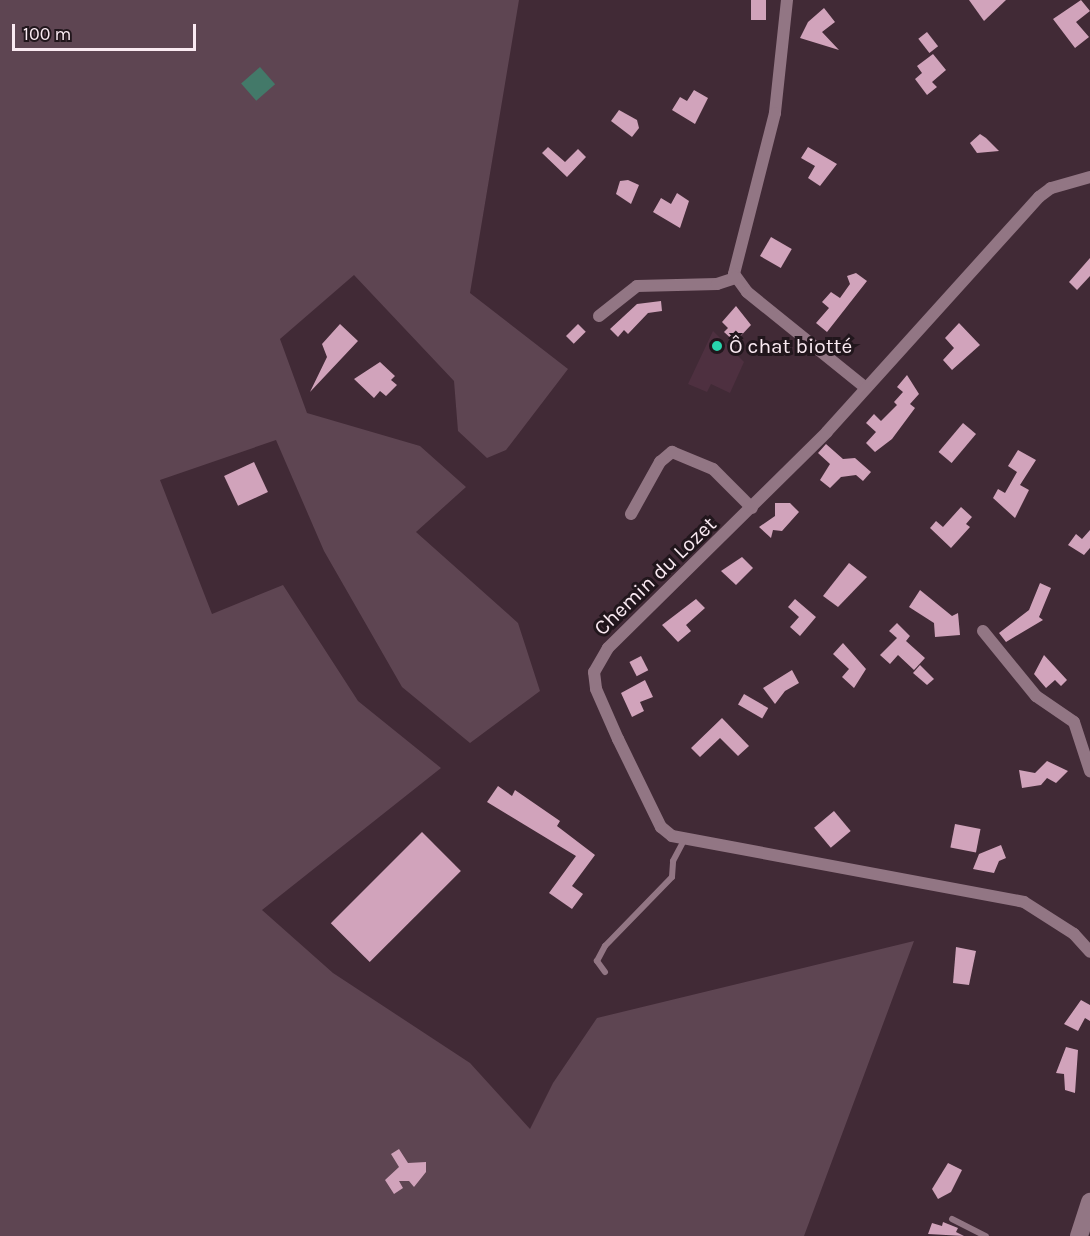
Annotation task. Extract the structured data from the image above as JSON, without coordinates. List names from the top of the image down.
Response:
{
  "streets": {
    "street": ["Chemin du Lozet"]
  },
  "places": ["Ô chat biotté"],
  "scale_bar": "100 m"
}
